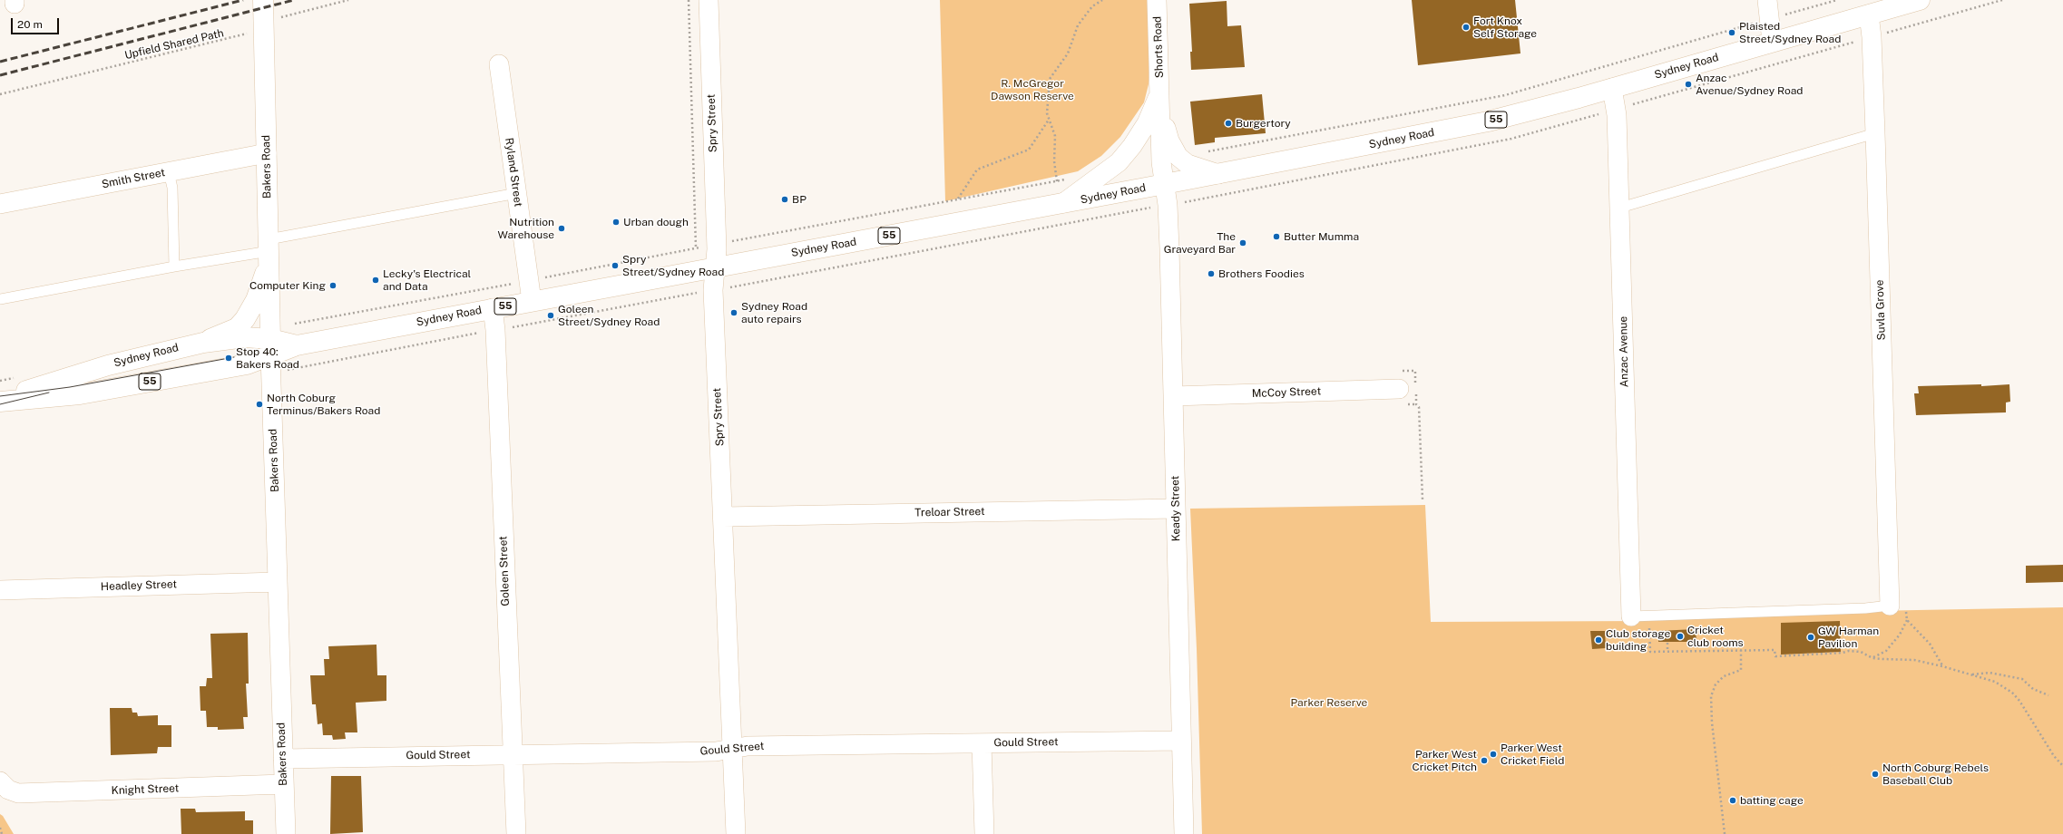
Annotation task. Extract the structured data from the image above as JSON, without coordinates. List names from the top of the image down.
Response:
{
  "streets": {
    "main road": ["Sydney Road", "55", "Bakers Road"],
    "street": [
      "Shorts Road",
      "Spry Street",
      "Ryland Street",
      "Smith Street",
      "Suvla Grove",
      "Anzac Avenue",
      "McCoy Street",
      "Keady Street",
      "Treloar Street",
      "Goleen Street",
      "Headley Street",
      "Gould Street",
      "Knight Street"
    ],
    "path": ["Upfield Shared Path"]
  },
  "crossings": [
    ["Upfield Shared Path", "Bakers Road"],
    ["Shorts Road", "Sydney Road"],
    ["Shorts Road", "Keady Street"],
    ["Sydney Road", "Spry Street"],
    ["Sydney Road", "Bakers Road"],
    ["Sydney Road", "Ryland Street"],
    ["Sydney Road", "Suvla Grove"],
    ["Sydney Road", "Anzac Avenue"],
    ["Sydney Road", "Keady Street"],
    ["Sydney Road", "Goleen Street"],
    ["Spry Street", "Treloar Street"],
    ["Spry Street", "Gould Street"],
    ["Bakers Road", "Smith Street"],
    ["Bakers Road", "Headley Street"],
    ["Bakers Road", "Gould Street"],
    ["Bakers Road", "Knight Street"],
    ["McCoy Street", "Keady Street"],
    ["Keady Street", "Treloar Street"],
    ["Keady Street", "Gould Street"],
    ["Goleen Street", "Gould Street"]
  ],
  "parks": ["R. McGregor Dawson Reserve", "Parker Reserve"],
  "places": [
    "Fort Knox Self Storage",
    "Plaisted Street/Sydney Road",
    "Anzac Avenue/Sydney Road",
    "Burgertory",
    "BP",
    "Urban dough",
    "Nutrition Warehouse",
    "Butter Mumma",
    "The Graveyard Bar",
    "Spry Street/Sydney Road",
    "Brothers Foodies",
    "Lecky's Electrical and Data",
    "Computer King",
    "Sydney Road auto repairs",
    "Goleen Street/Sydney Road",
    "Stop 40: Bakers Road",
    "North Coburg Terminus/Bakers Road",
    "Cricket club rooms",
    "GW Harman Pavilion",
    "Club storage building",
    "Parker West Cricket Field",
    "Parker West Cricket Pitch",
    "North Coburg Rebels Baseball Club",
    "batting cage"
  ],
  "scale_bar": "20 m"
}
